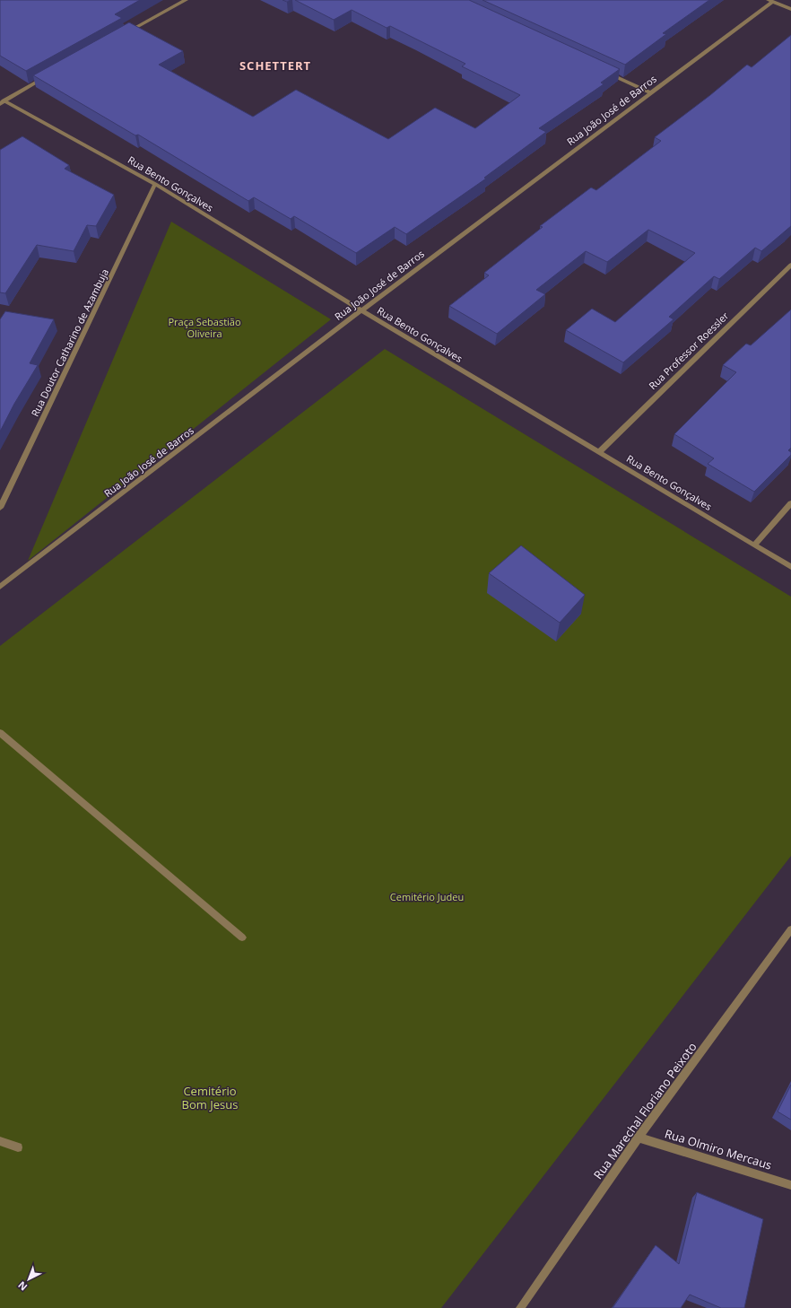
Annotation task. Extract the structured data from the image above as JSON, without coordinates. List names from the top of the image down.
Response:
{
  "streets": {
    "street": [
      "Rua João José de Barros",
      "Rua Bento Gonçalves",
      "Rua Doutor Catharino de Azambuja",
      "Rua Professor Roessler",
      "Rua Marechal Floriano Peixoto",
      "Rua Olmiro Mercaus"
    ]
  },
  "crossings": [
    ["Rua João José de Barros", "Rua Bento Gonçalves"],
    ["Rua Bento Gonçalves", "Rua Doutor Catharino de Azambuja"],
    ["Rua Bento Gonçalves", "Rua Professor Roessler"],
    ["Rua Marechal Floriano Peixoto", "Rua Olmiro Mercaus"]
  ],
  "districts": ["SCHETTERT"],
  "parks": ["Praça Sebastião Oliveira", "Cemitério Judeu", "Cemitério Bom Jesus"],
  "north": "bottom left"
}
